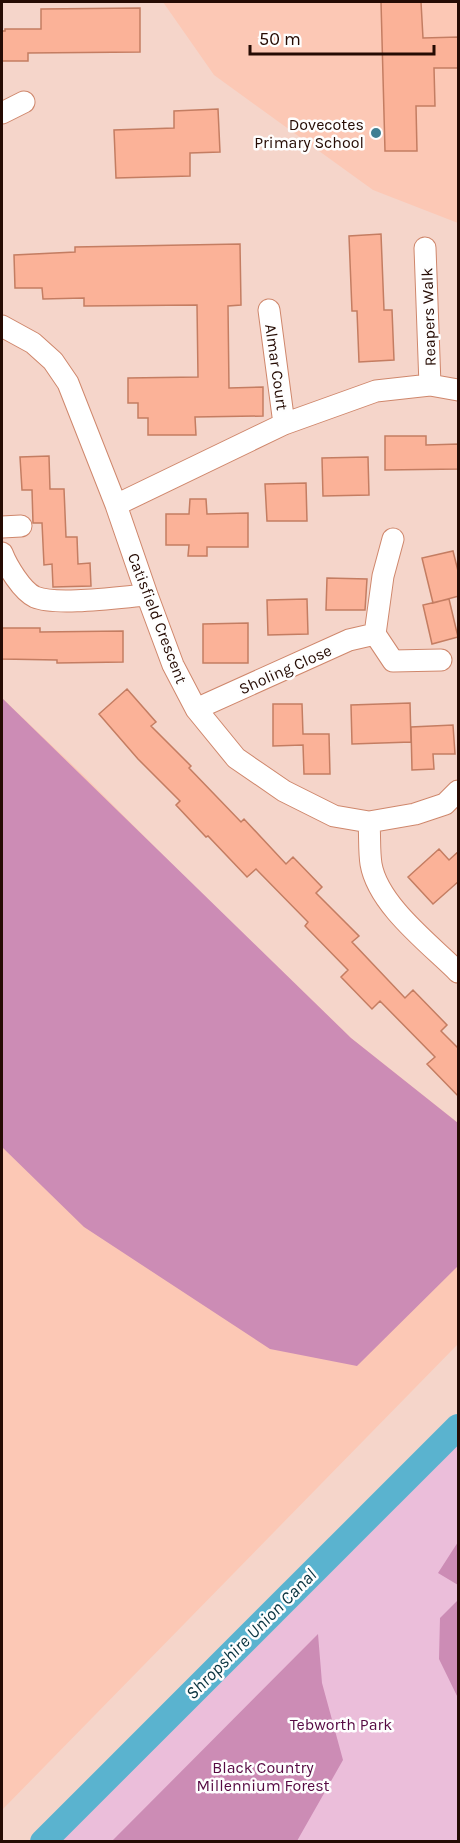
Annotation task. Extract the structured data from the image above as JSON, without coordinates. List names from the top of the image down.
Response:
{
  "streets": {
    "street": [
      "Reapers Walk",
      "Almar Court",
      "Catisfield Crescent",
      "Sholing Close"
    ]
  },
  "crossings": [
    ["Catisfield Crescent", "Sholing Close"]
  ],
  "water": ["Shropshire Union Canal"],
  "parks": ["Tebworth Park", "Black Country Millennium Forest"],
  "places": ["Dovecotes Primary School"],
  "scale_bar": "50 m"
}
